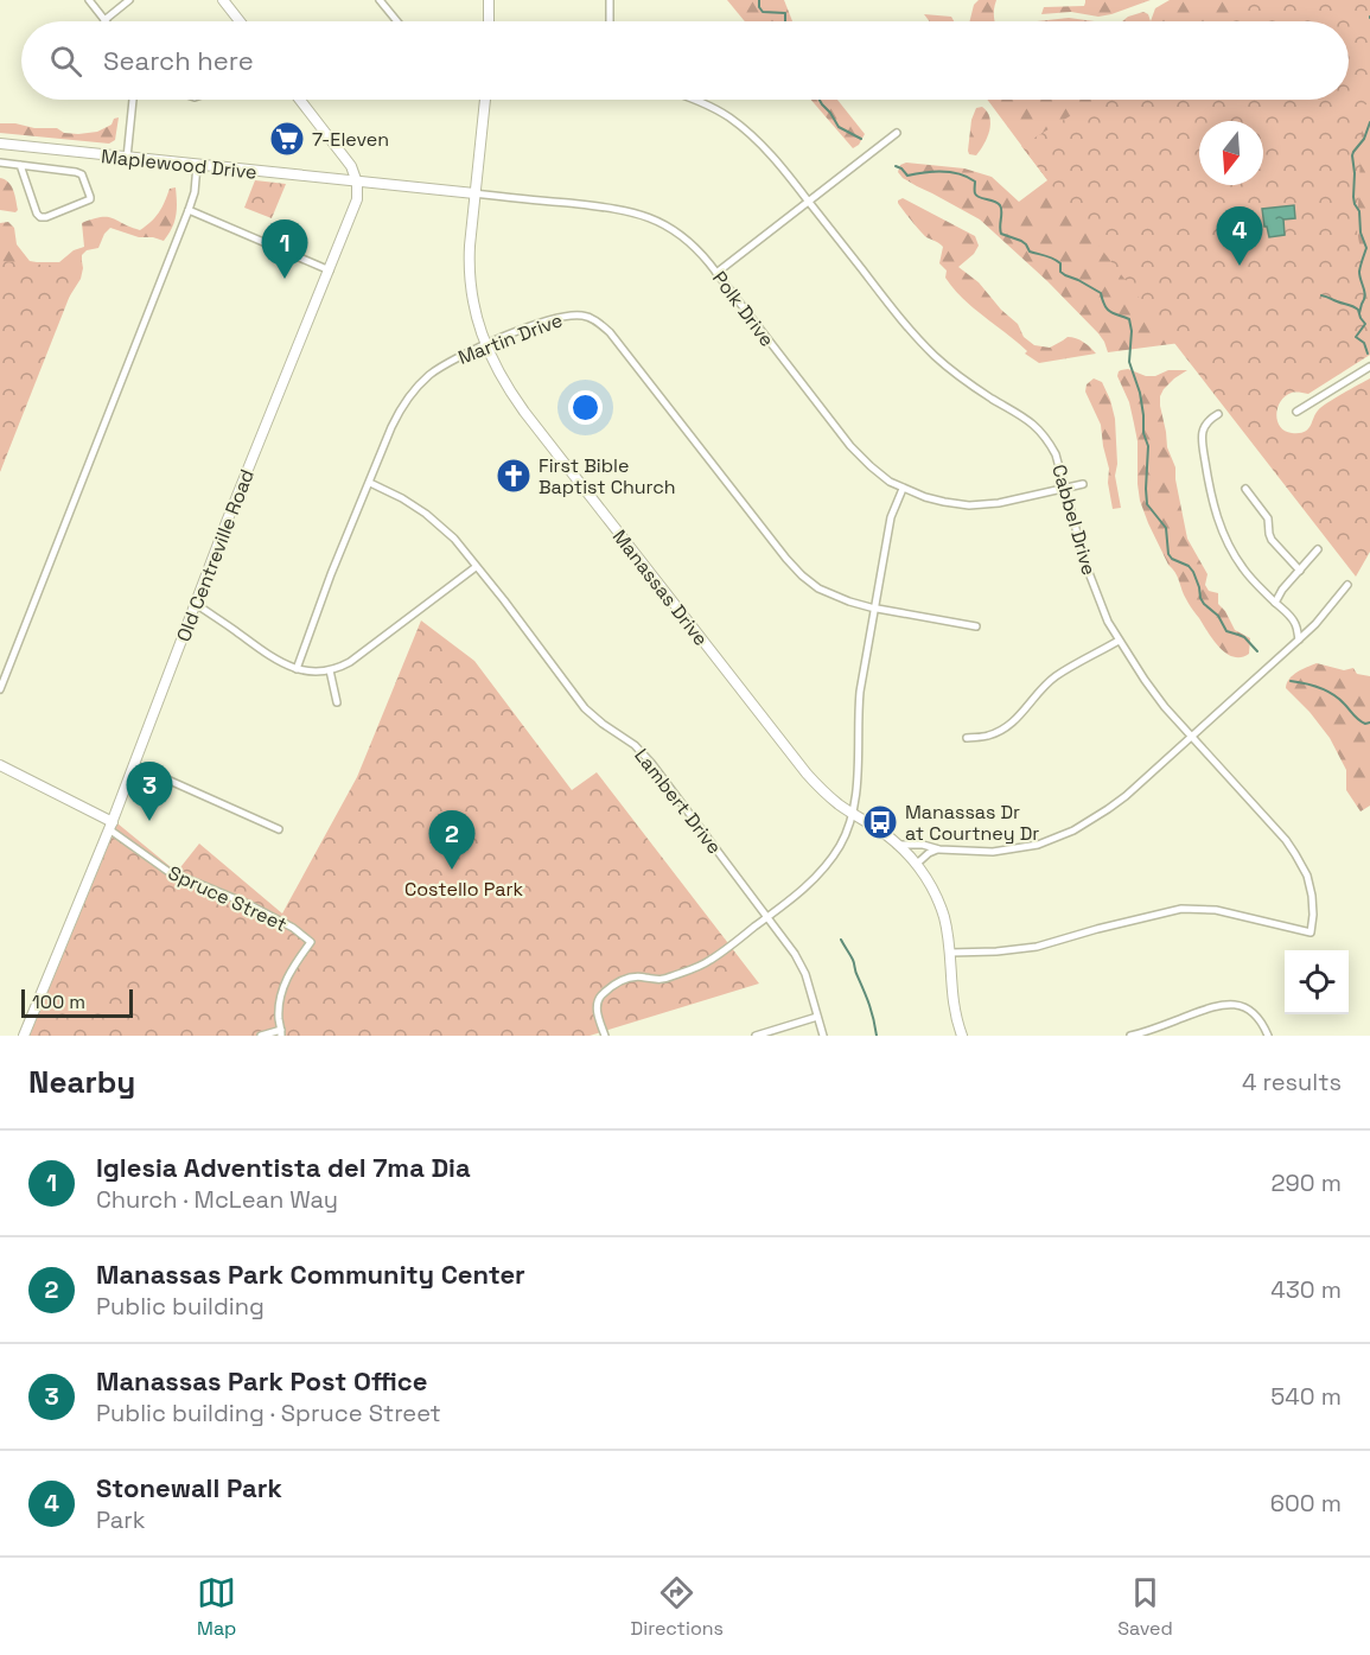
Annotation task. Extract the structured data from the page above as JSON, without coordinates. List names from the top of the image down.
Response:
{
  "streets": {
    "main road": [
      "Maplewood Drive",
      "Polk Drive",
      "Old Centreville Road",
      "Manassas Drive",
      "Spruce Street"
    ],
    "street": ["Martin Drive", "Cabbel Drive", "Lambert Drive"]
  },
  "crossings": [
    ["Maplewood Drive", "Polk Drive"],
    ["Maplewood Drive", "Old Centreville Road"],
    ["Polk Drive", "Cabbel Drive"],
    ["Polk Drive", "Old Centreville Road"],
    ["Polk Drive", "Manassas Drive"],
    ["Martin Drive", "Manassas Drive"],
    ["Martin Drive", "Lambert Drive"],
    ["Cabbel Drive", "Manassas Drive"],
    ["Old Centreville Road", "Spruce Street"]
  ],
  "parks": ["Costello Park"],
  "places": {
    "supermarket": ["7-Eleven"],
    "church": ["First Bible Baptist Church"],
    "bus stop": ["Manassas Dr at Courtney Dr"]
  },
  "scale_bar": "100 m",
  "north": "bottom",
  "page": {
    "search": "Search here",
    "pins": [
      "4",
      "1",
      "3",
      "2"
    ],
    "scale": "100 m",
    "heading": ["Nearby", "4 results"],
    "list": [
      {
        "mark": "1",
        "name": "Iglesia Adventista del 7ma Dia",
        "note": "Church · McLean Way",
        "value": "290 m"
      },
      {
        "mark": "2",
        "name": "Manassas Park Community Center",
        "note": "Public building",
        "value": "430 m"
      },
      {
        "mark": "3",
        "name": "Manassas Park Post Office",
        "note": "Public building · Spruce Street",
        "value": "540 m"
      },
      {
        "mark": "4",
        "name": "Stonewall Park",
        "note": "Park",
        "value": "600 m"
      }
    ],
    "nav": ["Map", "Directions", "Saved"]
  }
}
